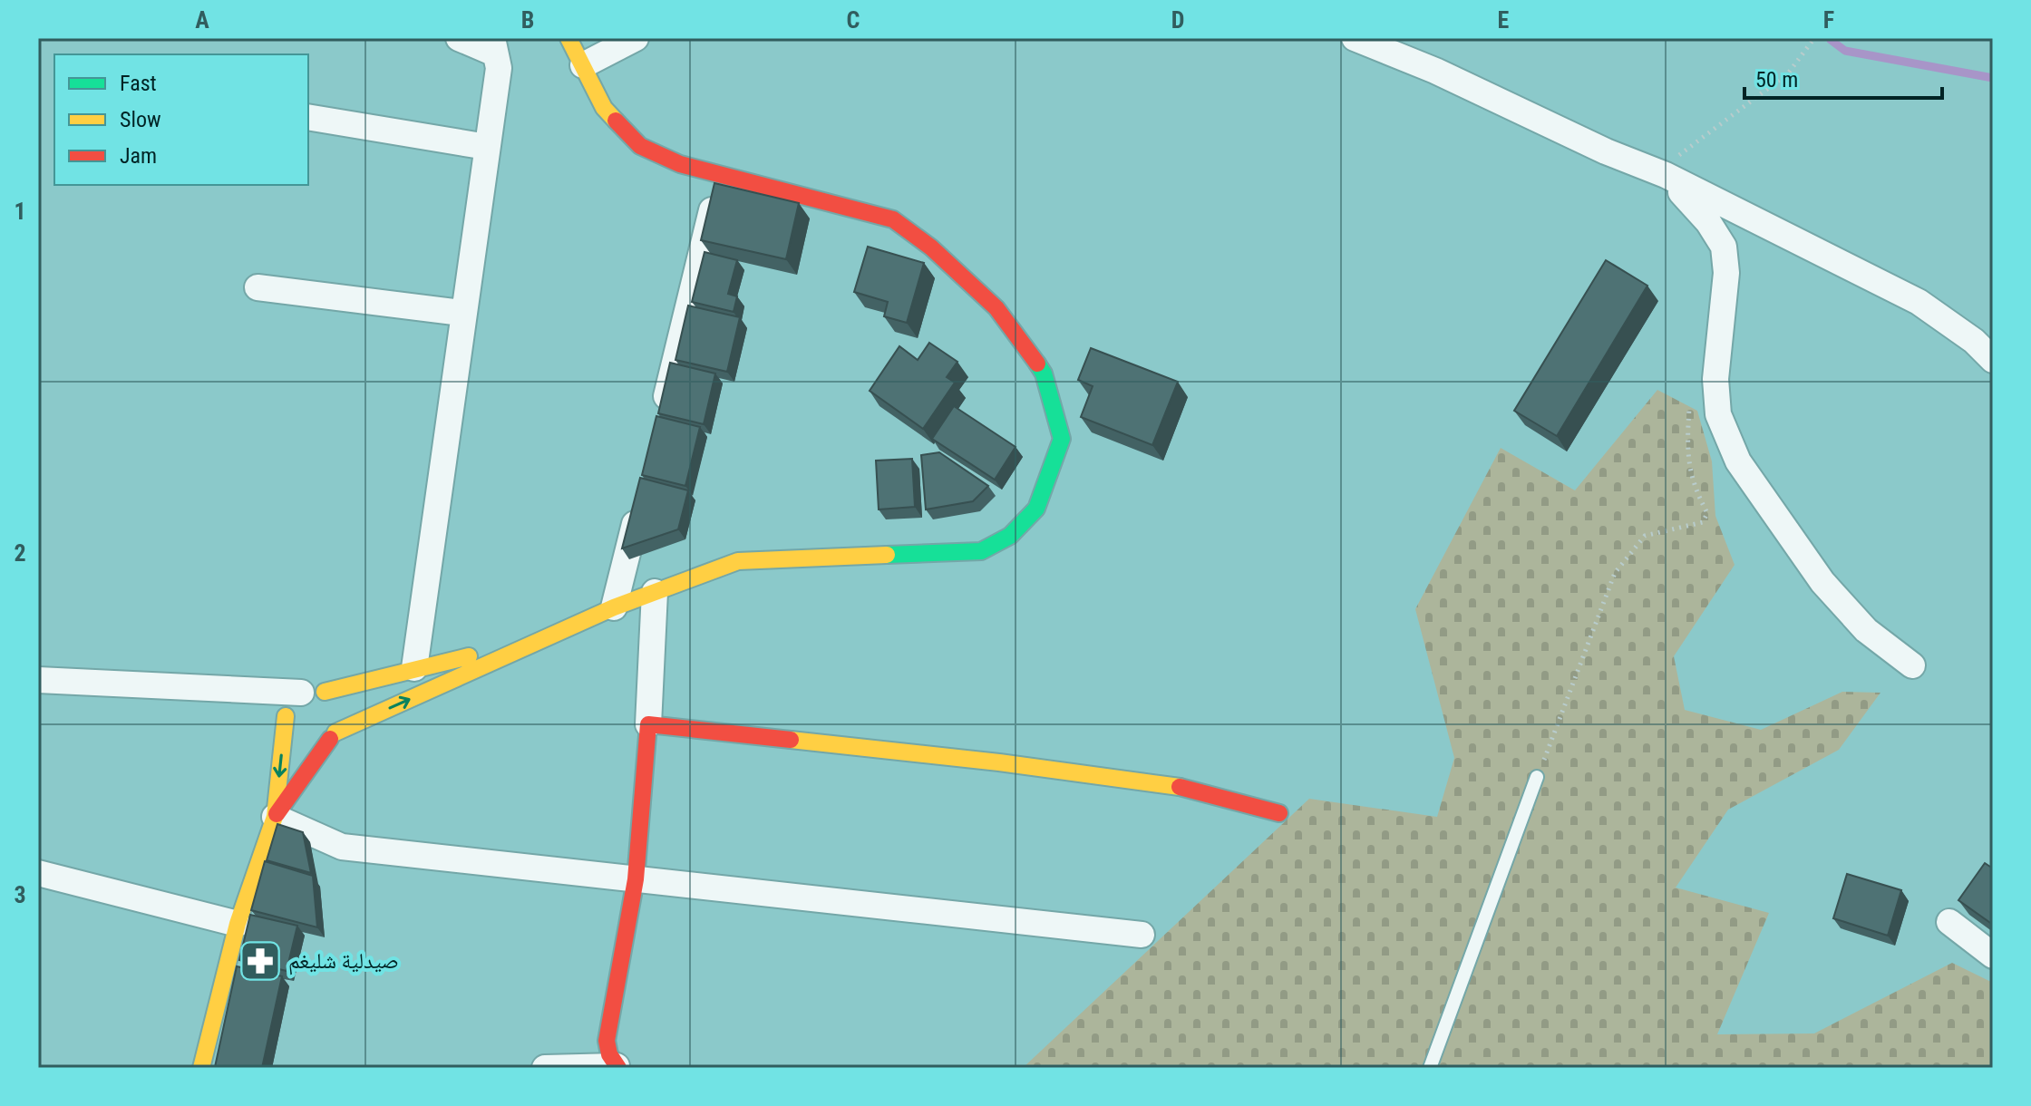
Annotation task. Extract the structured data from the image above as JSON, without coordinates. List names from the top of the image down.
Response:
{
  "places": {
    "pharmacy": ["صيدلية شليغم"]
  },
  "legend": ["Fast", "Slow", "Jam"],
  "scale_bar": "50 m",
  "grid": {
    "columns": [
      "A",
      "B",
      "C",
      "D",
      "E",
      "F"
    ],
    "rows": ["1", "2", "3"]
  }
}
